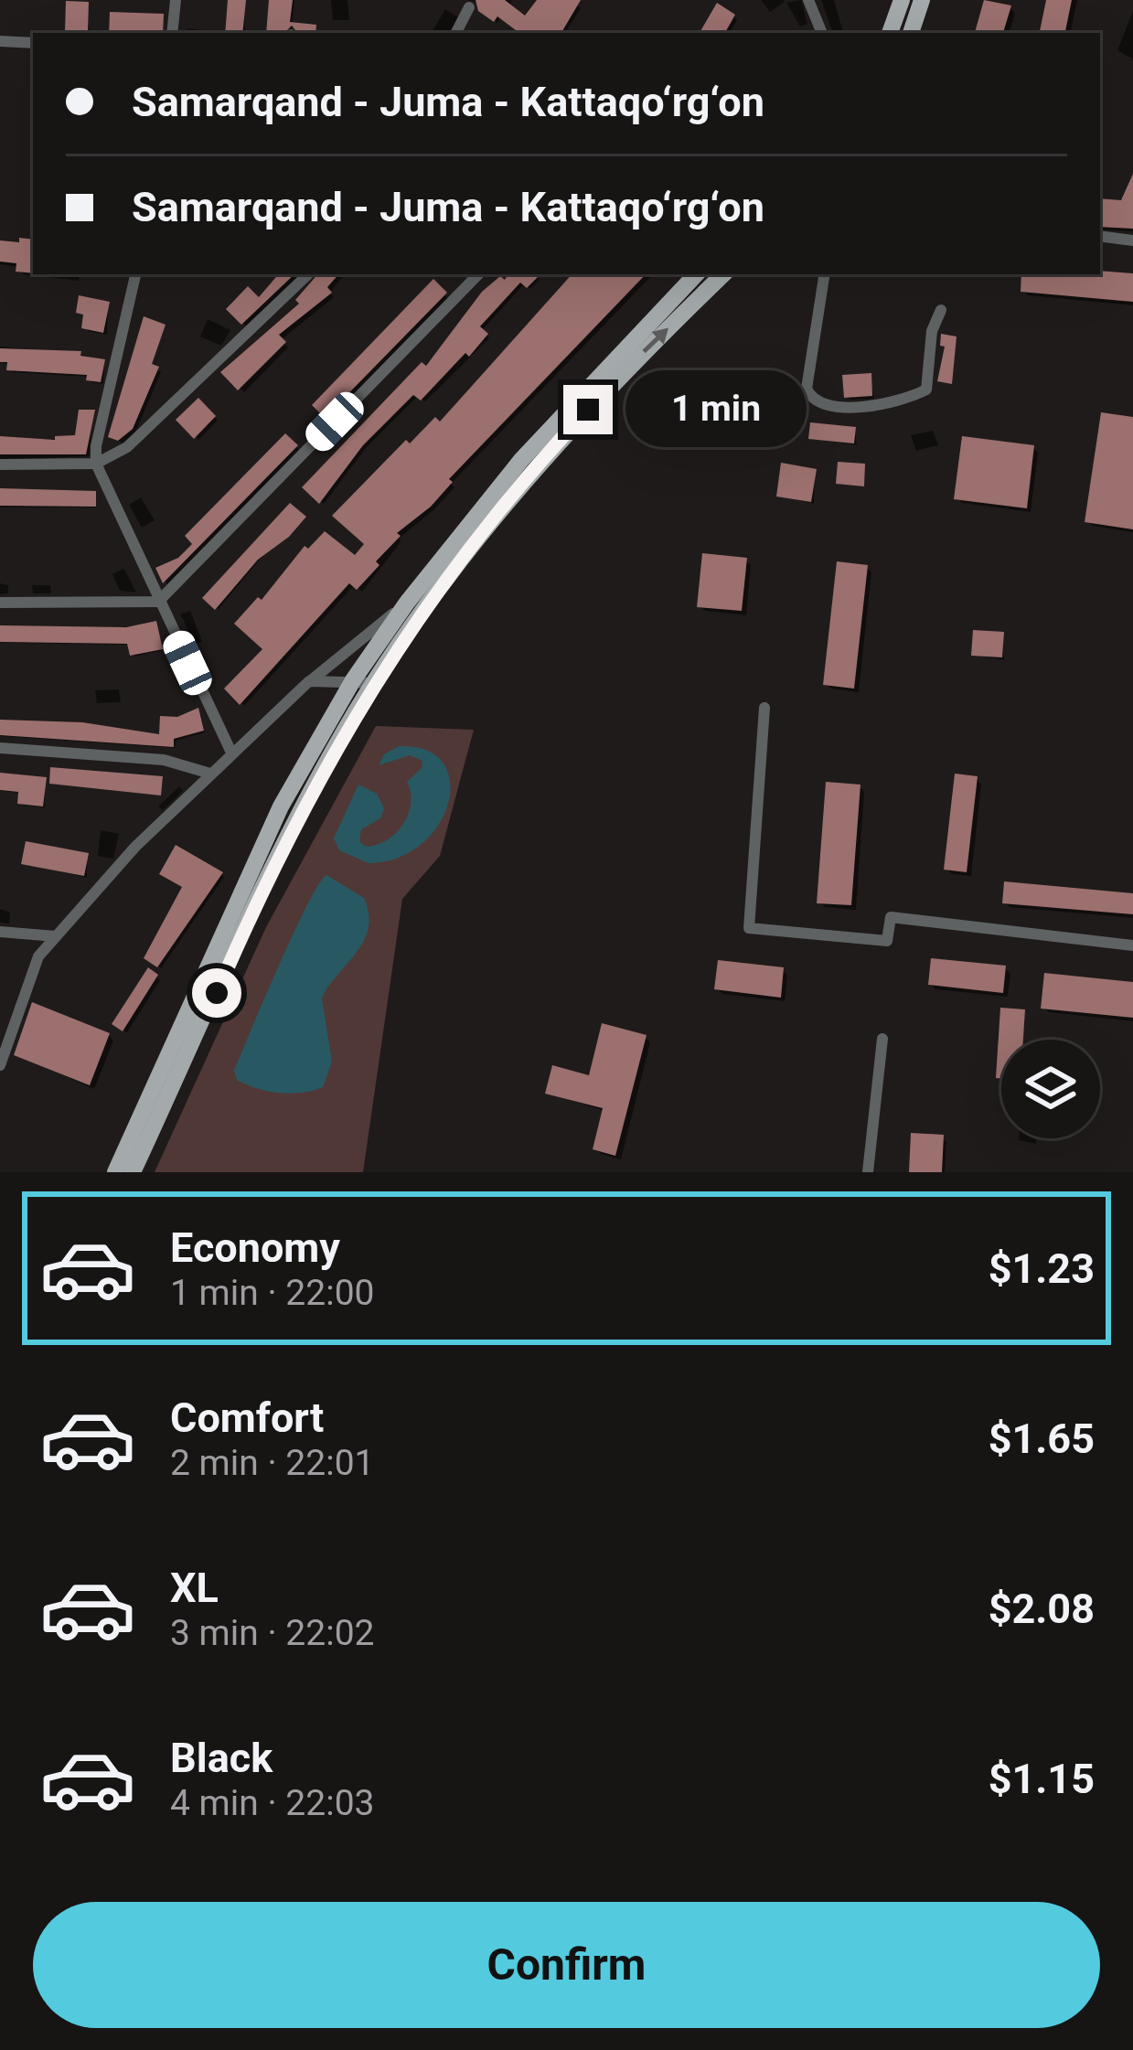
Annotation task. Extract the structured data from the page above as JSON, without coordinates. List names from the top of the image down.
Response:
{
  "page": {
    "banner": ["Samarqand - Juma - Kattaqo‘rg‘on", "Samarqand - Juma - Kattaqo‘rg‘on"],
    "bubble": "1 min",
    "list": [
      {
        "name": "Economy",
        "note": "1 min · 22:00",
        "value": "$1.23"
      },
      {
        "name": "Comfort",
        "note": "2 min · 22:01",
        "value": "$1.65"
      },
      {
        "name": "XL",
        "note": "3 min · 22:02",
        "value": "$2.08"
      },
      {
        "name": "Black",
        "note": "4 min · 22:03",
        "value": "$1.15"
      }
    ],
    "buttons": "Confirm"
  }
}
